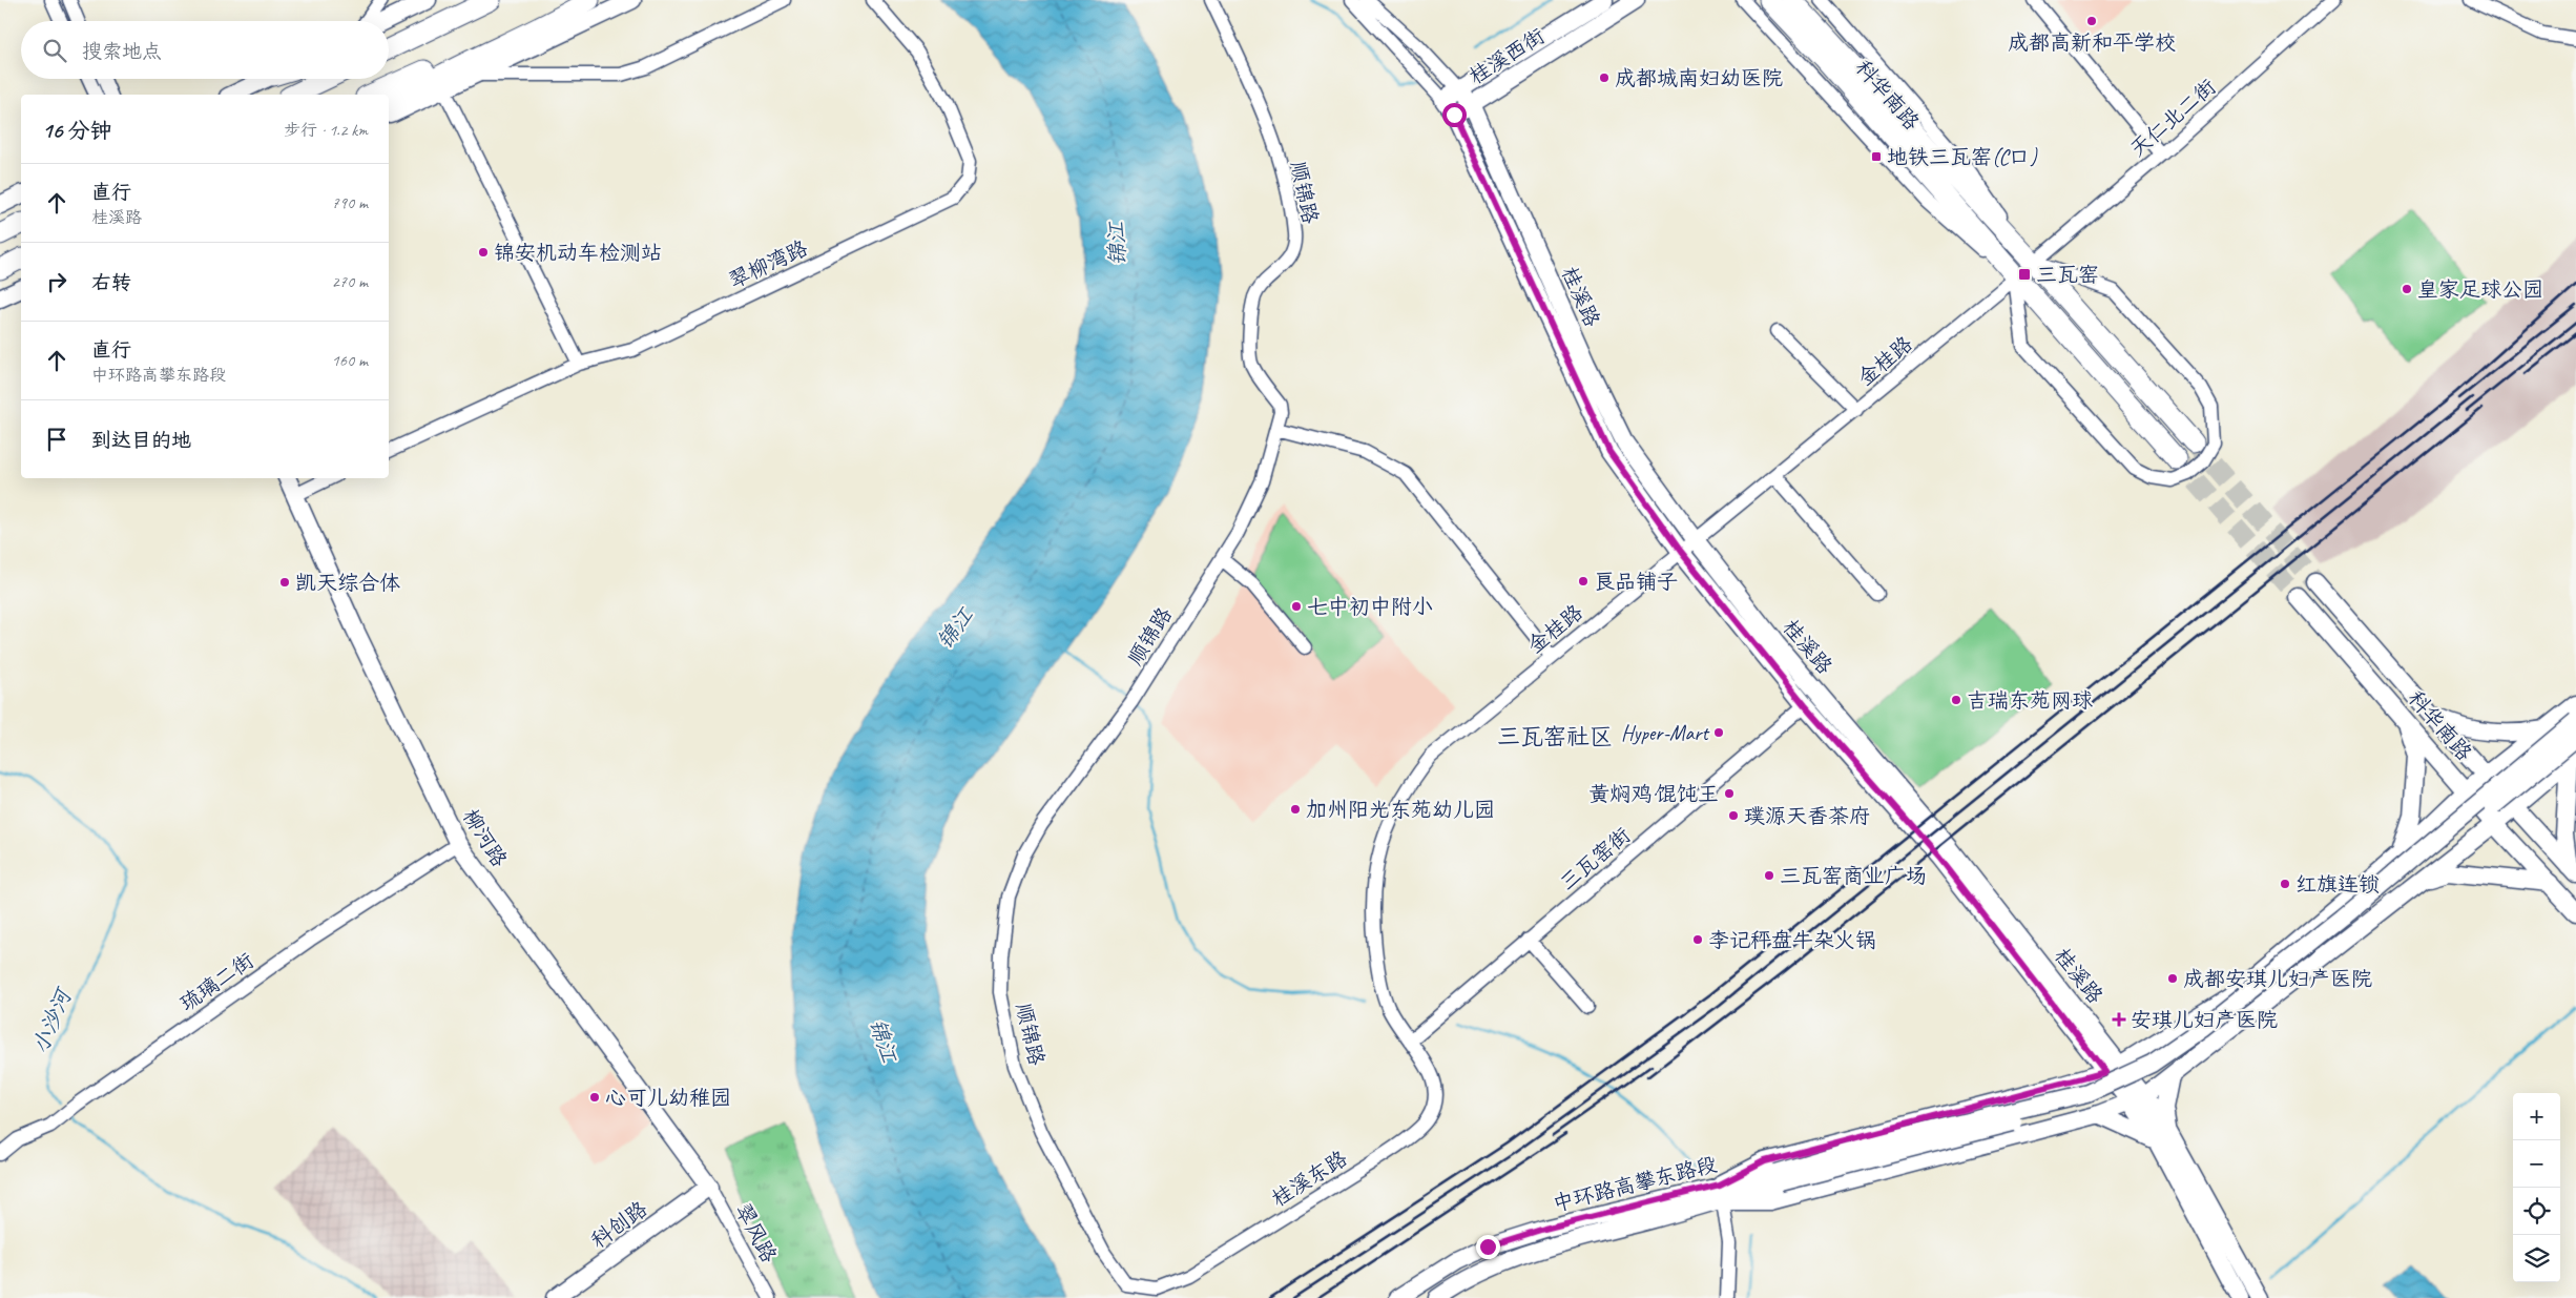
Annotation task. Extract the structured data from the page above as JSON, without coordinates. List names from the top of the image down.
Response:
{
  "streets": {
    "highway": ["科华南路"],
    "main road": [
      "桂溪西街",
      "桂溪路",
      "柳河路",
      "中环路高攀东路段",
      "科创路"
    ],
    "street": [
      "天仁北二街",
      "顺锦路",
      "翠柳湾路",
      "金桂路",
      "三瓦窑街",
      "琉璃二街",
      "桂溪东路",
      "翠风路"
    ]
  },
  "crossings": [
    ["桂溪西街", "桂溪路"],
    ["科华南路", "天仁北二街"],
    ["科华南路", "金桂路"],
    ["顺锦路", "桂溪东路"],
    ["桂溪路", "金桂路"],
    ["桂溪路", "三瓦窑街"],
    ["桂溪路", "中环路高攀东路段"],
    ["金桂路", "三瓦窑街"],
    ["金桂路", "桂溪东路"],
    ["柳河路", "琉璃二街"],
    ["柳河路", "科创路"],
    ["柳河路", "翠风路"],
    ["三瓦窑街", "桂溪东路"],
    ["科创路", "翠风路"]
  ],
  "districts": ["三瓦窑社区"],
  "water": ["锦江", "小沙河"],
  "places": {
    "other": [
      "成都高新和平学校",
      "成都城南妇幼医院",
      "锦安机动车检测站",
      "皇家足球公园",
      "良品铺子",
      "凯天综合体",
      "七中初中附小",
      "吉瑞东苑网球",
      "Hyper-Mart",
      "黄焖鸡·馄饨王",
      "加州阳光东苑幼儿园",
      "璞源天香茶府",
      "三瓦窑商业广场",
      "红旗连锁",
      "李记秤盘牛杂火锅",
      "成都安琪儿妇产医院",
      "心可儿幼稚园"
    ],
    "transit": ["地铁三瓦窑(C口)", "三瓦窑"],
    "health": ["安琪儿妇产医院"]
  },
  "page": {
    "search": "搜索地点",
    "heading": ["16 分钟", "步行 · 1.2 km"],
    "list": [
      ["直行", "桂溪路", "790 m"],
      ["右转", "270 m"],
      ["直行", "中环路高攀东路段", "160 m"],
      "到达目的地"
    ],
    "map_buttons": ["+", "−"]
  }
}
